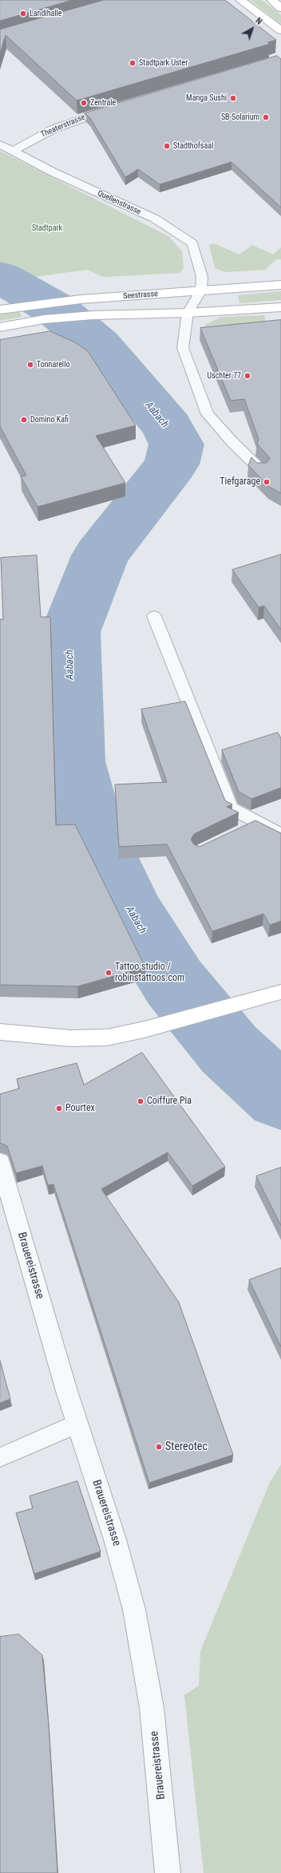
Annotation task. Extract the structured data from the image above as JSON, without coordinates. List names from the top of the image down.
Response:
{
  "streets": {
    "street": ["Seestrasse", "Brauereistrasse"],
    "lane": ["Theaterstrasse", "Quellenstrasse"]
  },
  "crossings": [
    ["Theaterstrasse", "Quellenstrasse"],
    ["Quellenstrasse", "Seestrasse"]
  ],
  "water": ["Aabach"],
  "parks": ["Stadtpark"],
  "places": [
    "Landihalle",
    "Stadtpark Uster",
    "Manga Sushi",
    "Zentrale",
    "SB-Solarium",
    "Stadthofsaal",
    "Tonnarello",
    "Uschter 77",
    "Domino Kafi",
    "Tiefgarage",
    "Tattoo studio / robinstattoos.com",
    "Coiffure Pia",
    "Pourtex",
    "Stereotec"
  ],
  "north": "top right"
}
